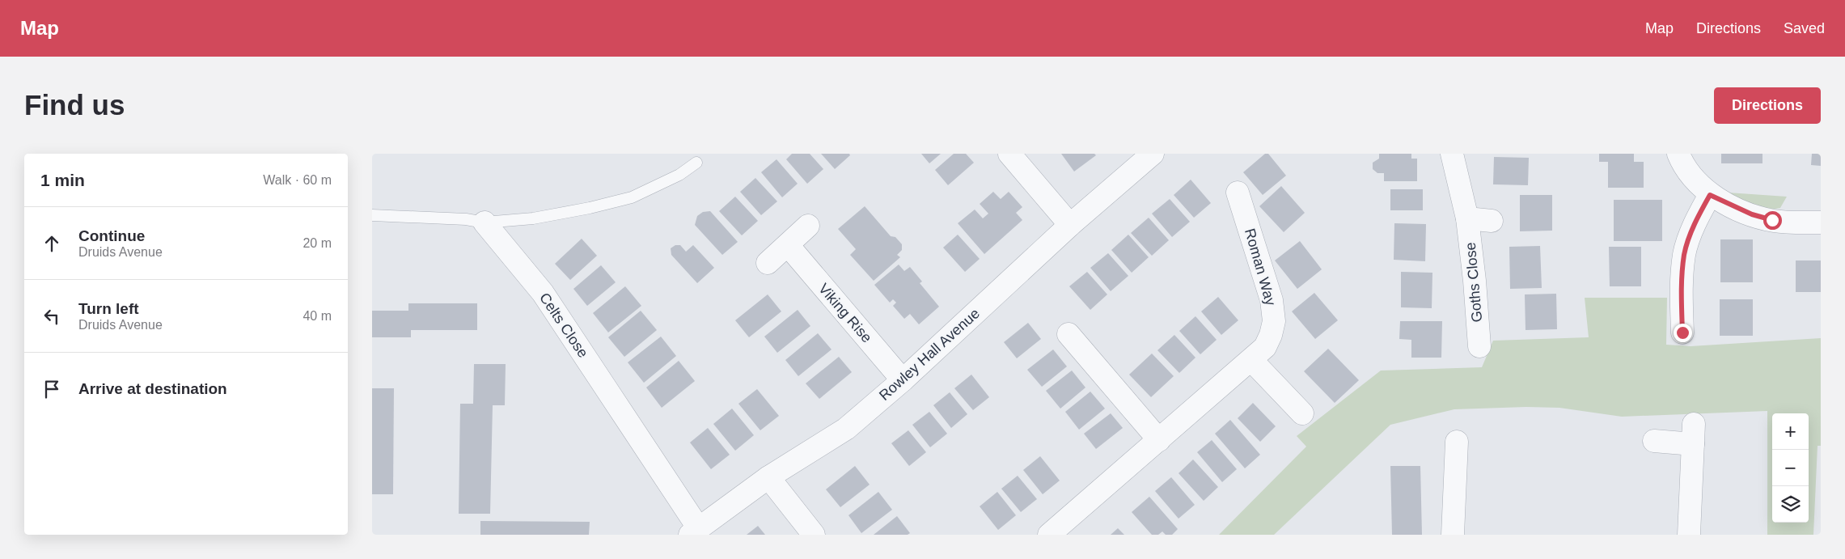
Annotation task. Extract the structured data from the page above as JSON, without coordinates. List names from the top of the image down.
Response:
{
  "streets": {
    "street": [
      "Roman Way",
      "Goths Close",
      "Viking Rise",
      "Celts Close",
      "Rowley Hall Avenue"
    ]
  },
  "crossings": [
    ["Viking Rise", "Rowley Hall Avenue"],
    ["Celts Close", "Rowley Hall Avenue"]
  ],
  "page": {
    "header": "Map",
    "nav": ["Map", "Directions", "Saved"],
    "buttons": "Directions",
    "title": "Find us",
    "heading": ["1 min", "Walk · 60 m"],
    "list": [
      ["Continue", "Druids Avenue", "20 m"],
      ["Turn left", "Druids Avenue", "40 m"],
      "Arrive at destination"
    ],
    "map_buttons": ["+", "−"]
  }
}
